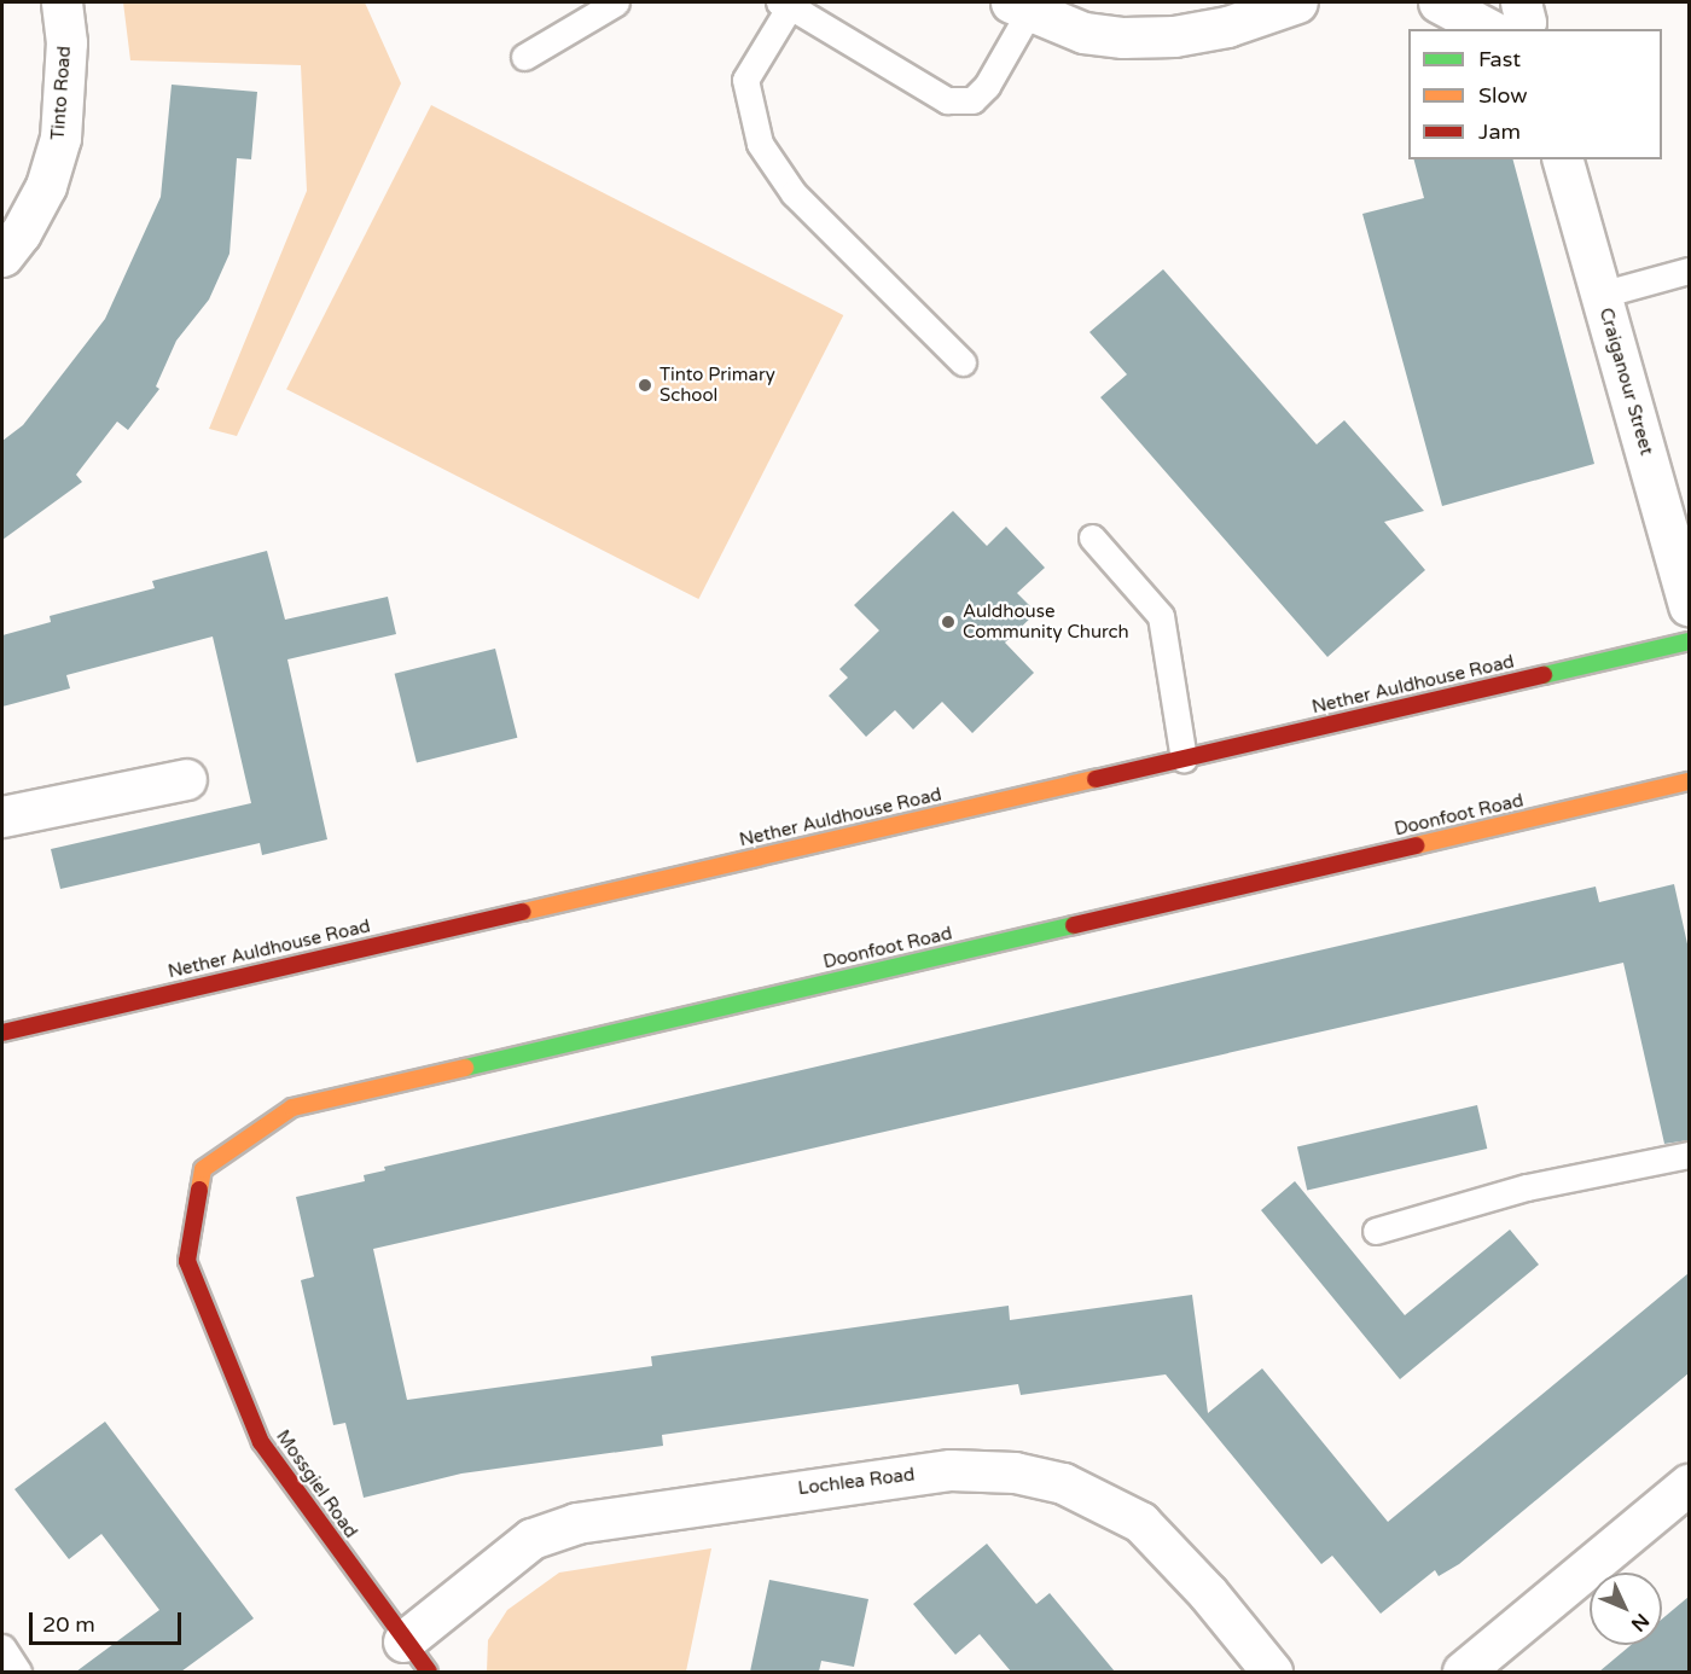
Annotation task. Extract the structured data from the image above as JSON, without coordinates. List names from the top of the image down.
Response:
{
  "streets": {
    "street": [
      "Tinto Road",
      "Craiganour Street",
      "Nether Auldhouse Road",
      "Doonfoot Road",
      "Lochlea Road",
      "Mossgiel Road"
    ]
  },
  "crossings": [
    ["Doonfoot Road", "Mossgiel Road"],
    ["Lochlea Road", "Mossgiel Road"]
  ],
  "places": ["Tinto Primary School", "Auldhouse Community Church"],
  "legend": ["Fast", "Slow", "Jam"],
  "scale_bar": "20 m",
  "north": "bottom right"
}
